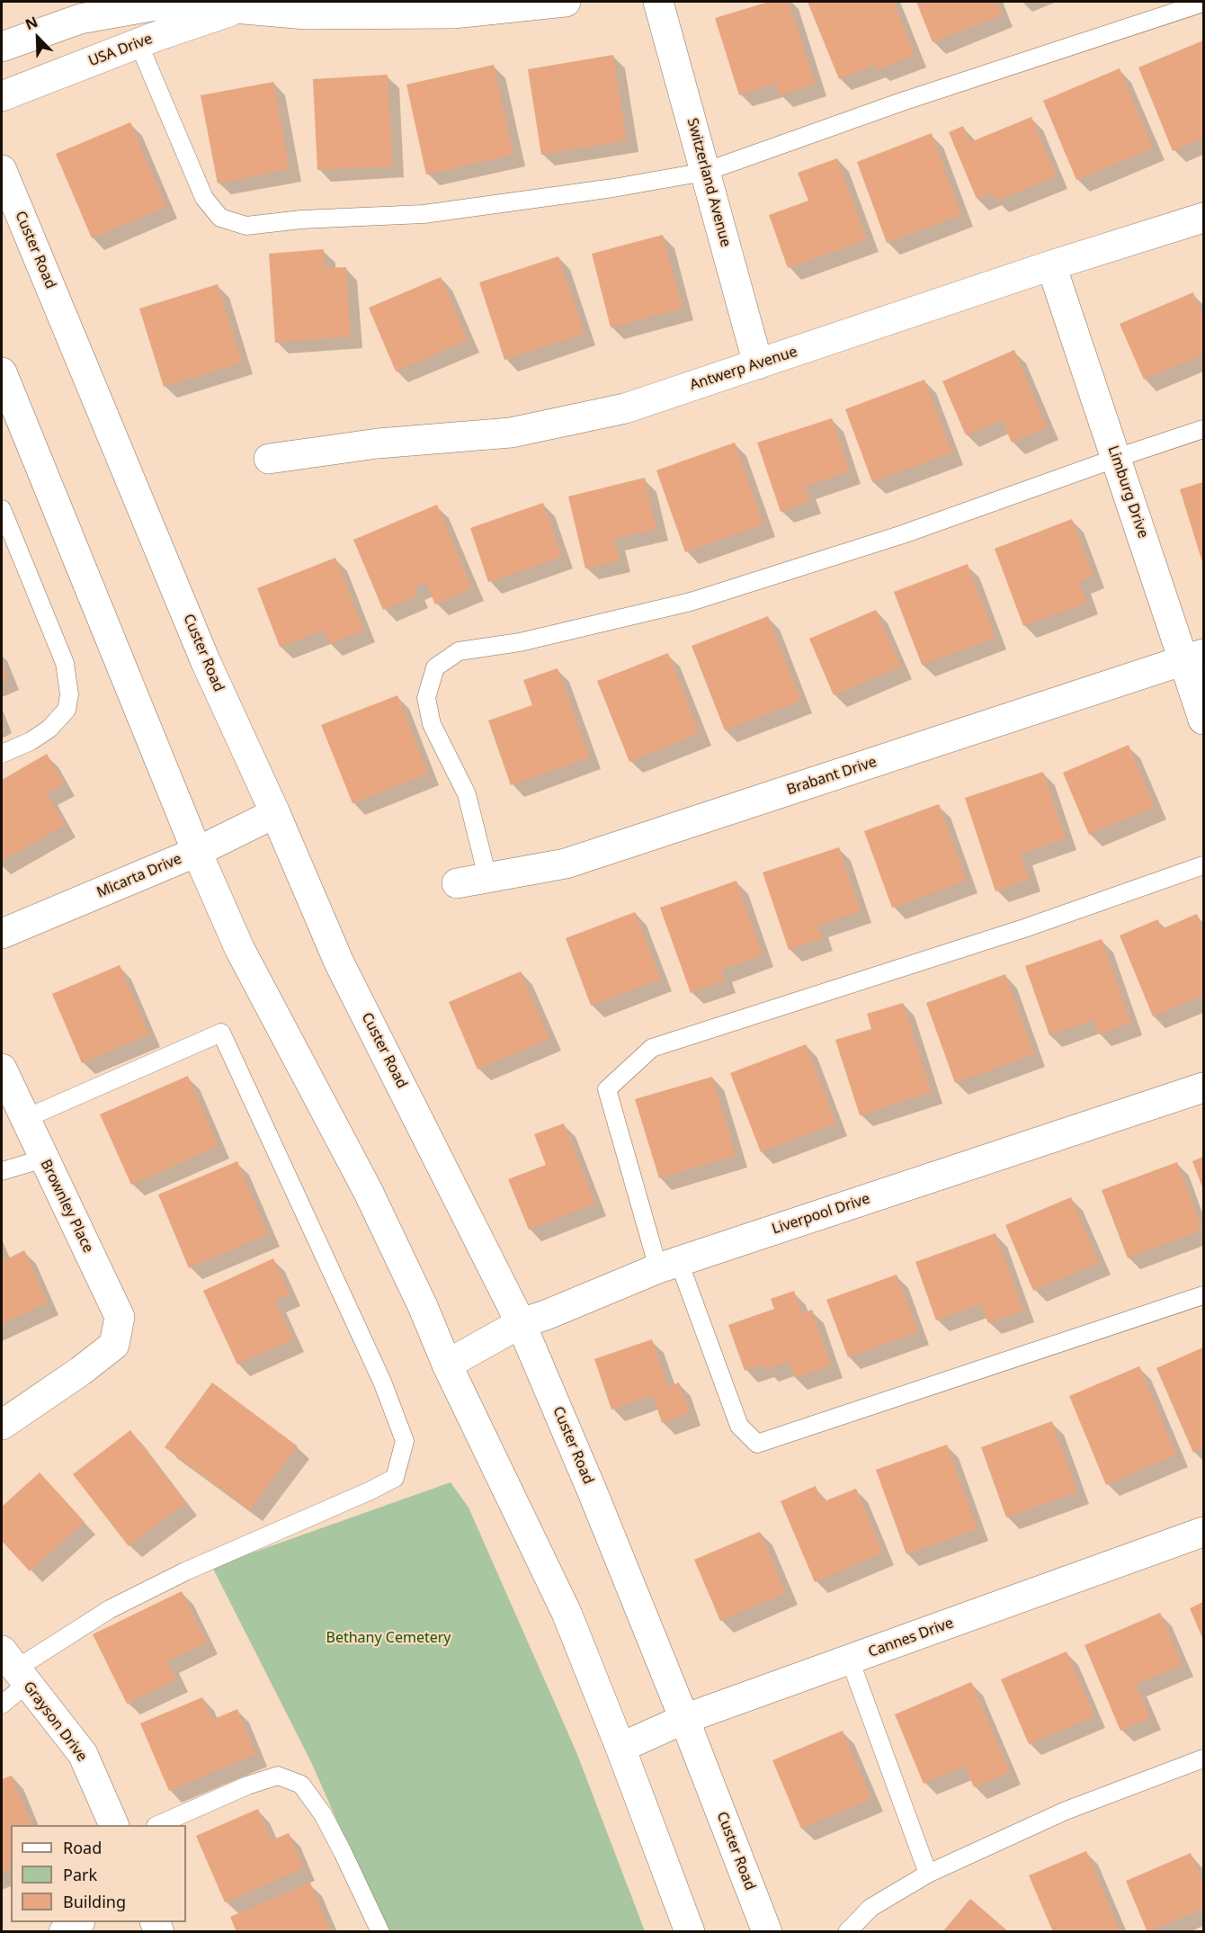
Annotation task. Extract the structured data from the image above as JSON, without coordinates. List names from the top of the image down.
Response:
{
  "streets": {
    "street": [
      "USA Drive",
      "Switzerland Avenue",
      "Custer Road",
      "Antwerp Avenue",
      "Limburg Drive",
      "Brabant Drive",
      "Micarta Drive",
      "Brownley Place",
      "Liverpool Drive",
      "Cannes Drive",
      "Grayson Drive"
    ]
  },
  "crossings": [
    ["Switzerland Avenue", "Antwerp Avenue"],
    ["Custer Road", "Micarta Drive"],
    ["Custer Road", "Liverpool Drive"],
    ["Custer Road", "Cannes Drive"],
    ["Antwerp Avenue", "Limburg Drive"],
    ["Limburg Drive", "Brabant Drive"]
  ],
  "parks": ["Bethany Cemetery"],
  "legend": ["Road", "Park", "Building"],
  "north": "top left"
}
